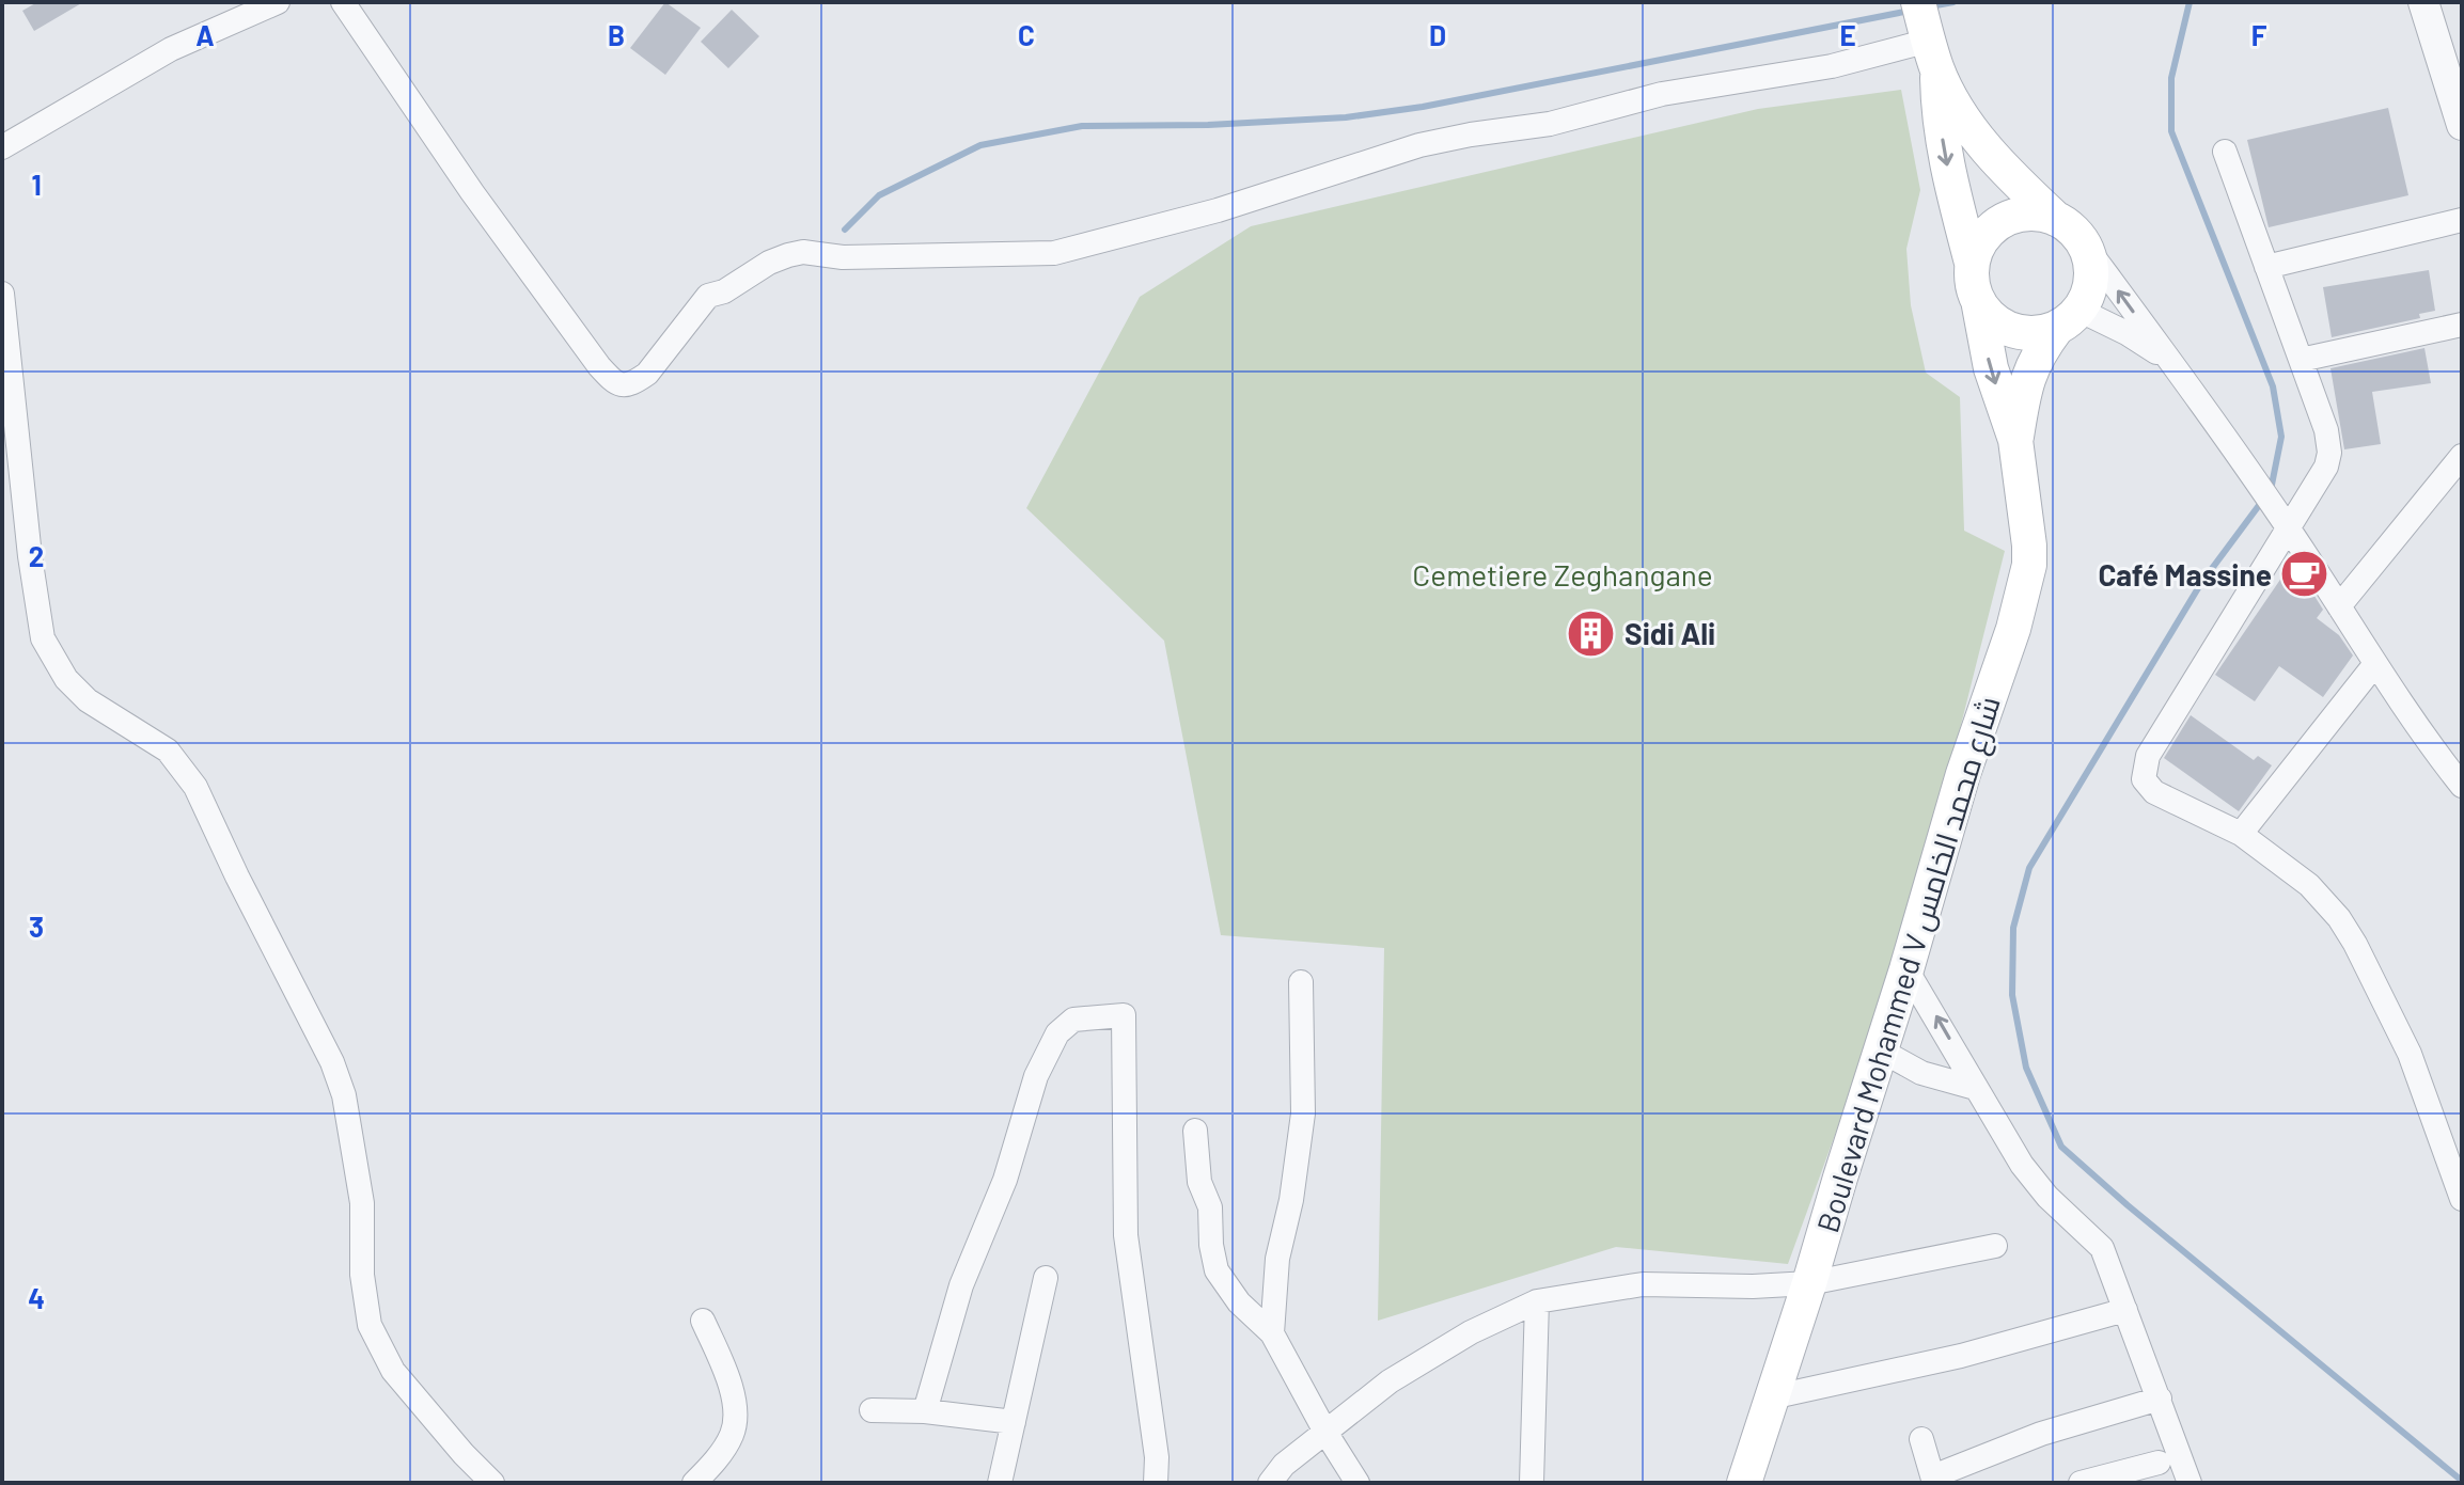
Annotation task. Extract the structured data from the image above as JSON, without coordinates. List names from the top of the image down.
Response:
{
  "streets": {
    "main road": ["Boulevard Mohammed V شارع محمد الخامس"]
  },
  "parks": ["Cemetiere Zeghangane"],
  "places": {
    "cafe": ["Café Massine"],
    "building": ["Sidi Ali"]
  },
  "grid": {
    "columns": [
      "A",
      "B",
      "C",
      "D",
      "E",
      "F"
    ],
    "rows": [
      "1",
      "2",
      "3",
      "4"
    ]
  }
}
